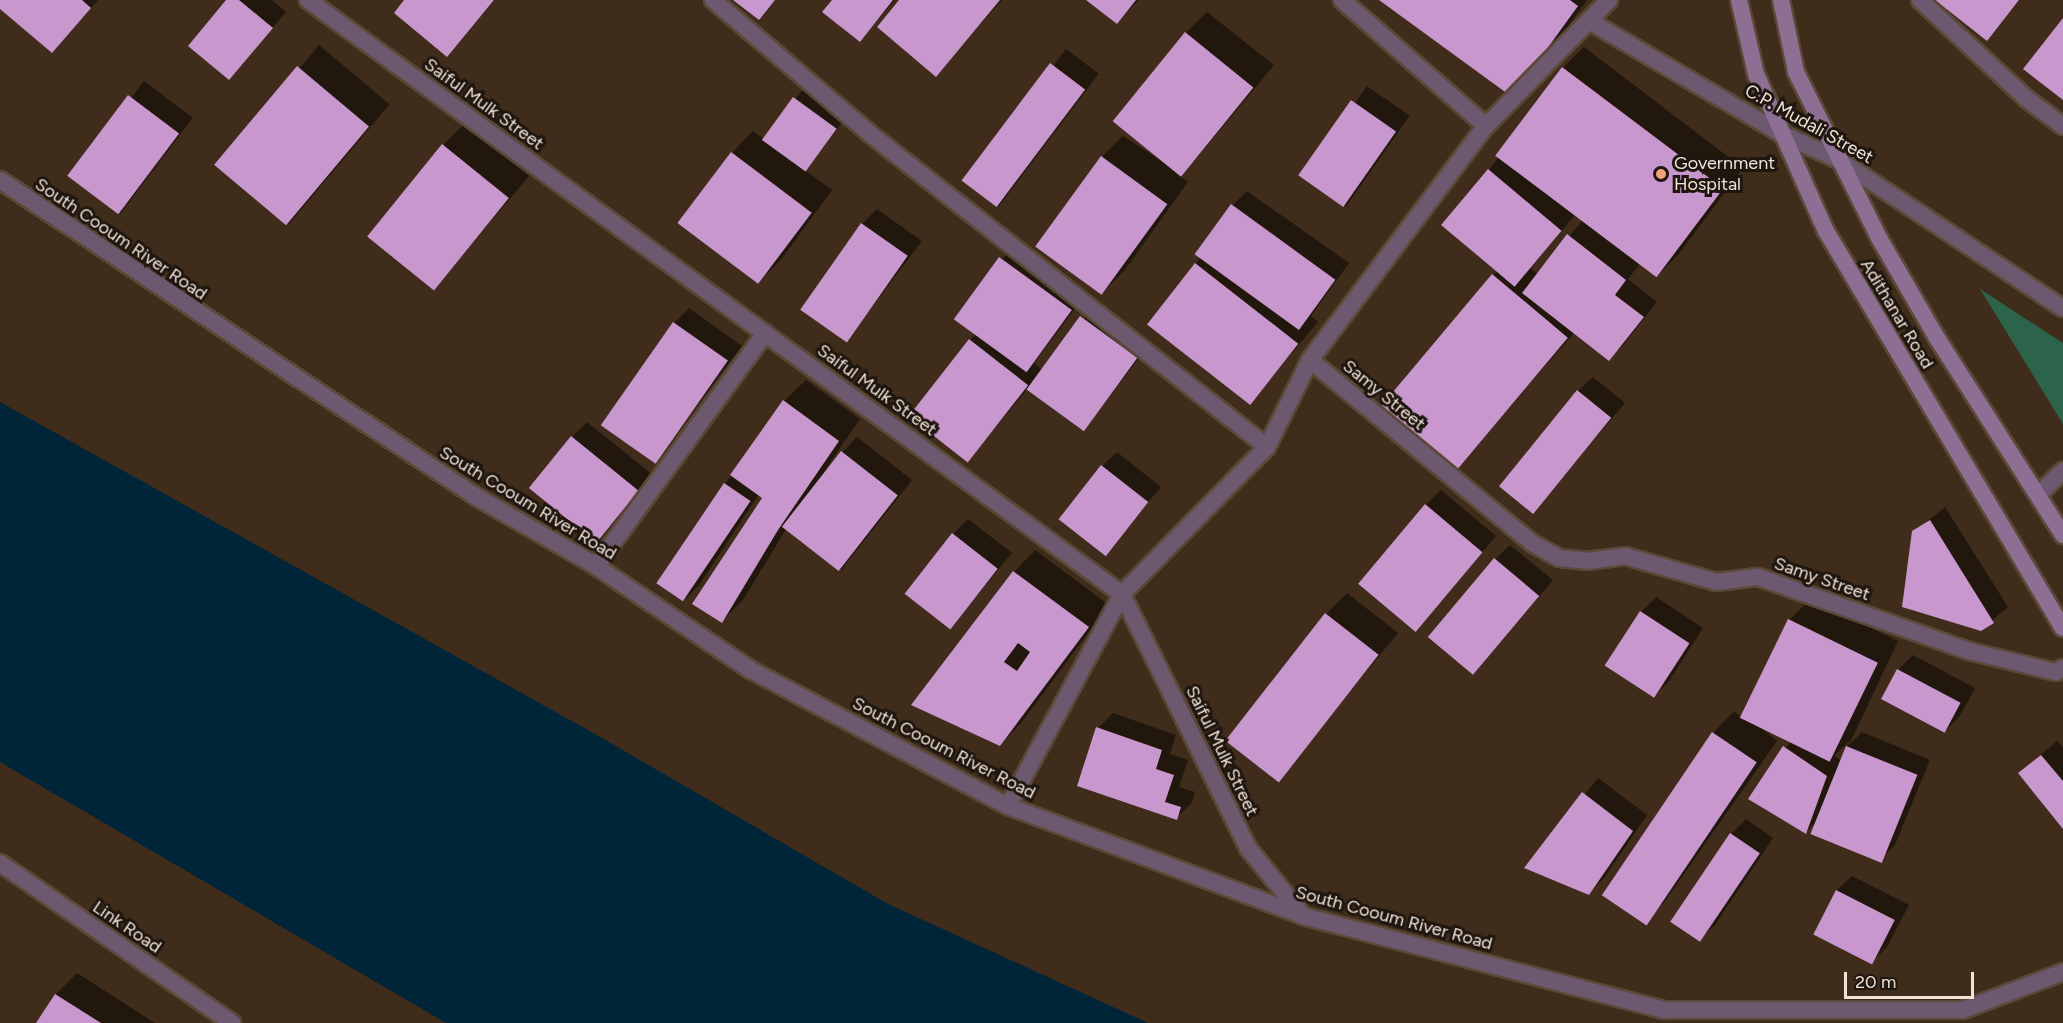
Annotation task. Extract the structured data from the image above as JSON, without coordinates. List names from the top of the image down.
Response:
{
  "streets": {
    "main road": ["Adithanar Road"],
    "street": [
      "Saiful Mulk Street",
      "C.P. Mudali Street",
      "South Cooum River Road",
      "Samy Street",
      "Link Road"
    ]
  },
  "crossings": [
    ["Saiful Mulk Street", "South Cooum River Road"],
    ["C.P. Mudali Street", "Adithanar Road"]
  ],
  "places": ["Government Hospital"],
  "scale_bar": "20 m"
}
